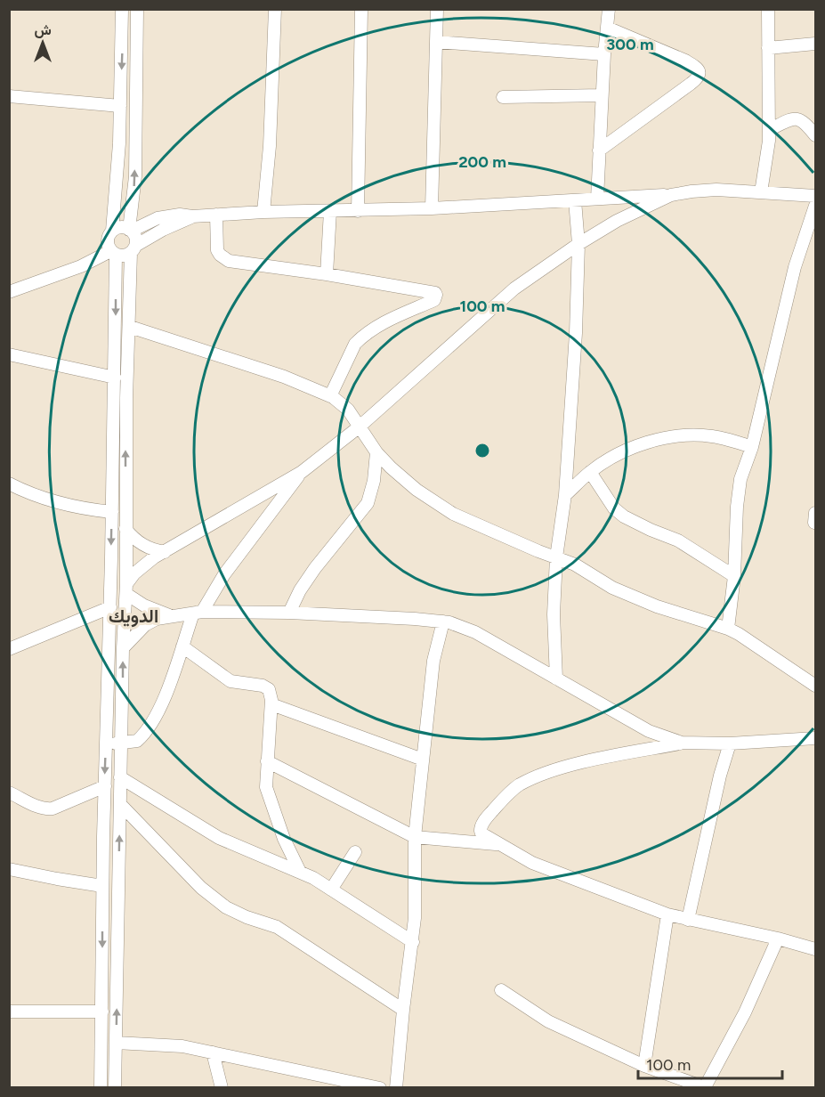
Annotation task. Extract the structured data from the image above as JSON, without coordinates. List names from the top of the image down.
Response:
{
  "districts": ["الدويك"],
  "scale_bar": "100 m",
  "north": "top",
  "rings": ["300 m", "200 m", "100 m"]
}
